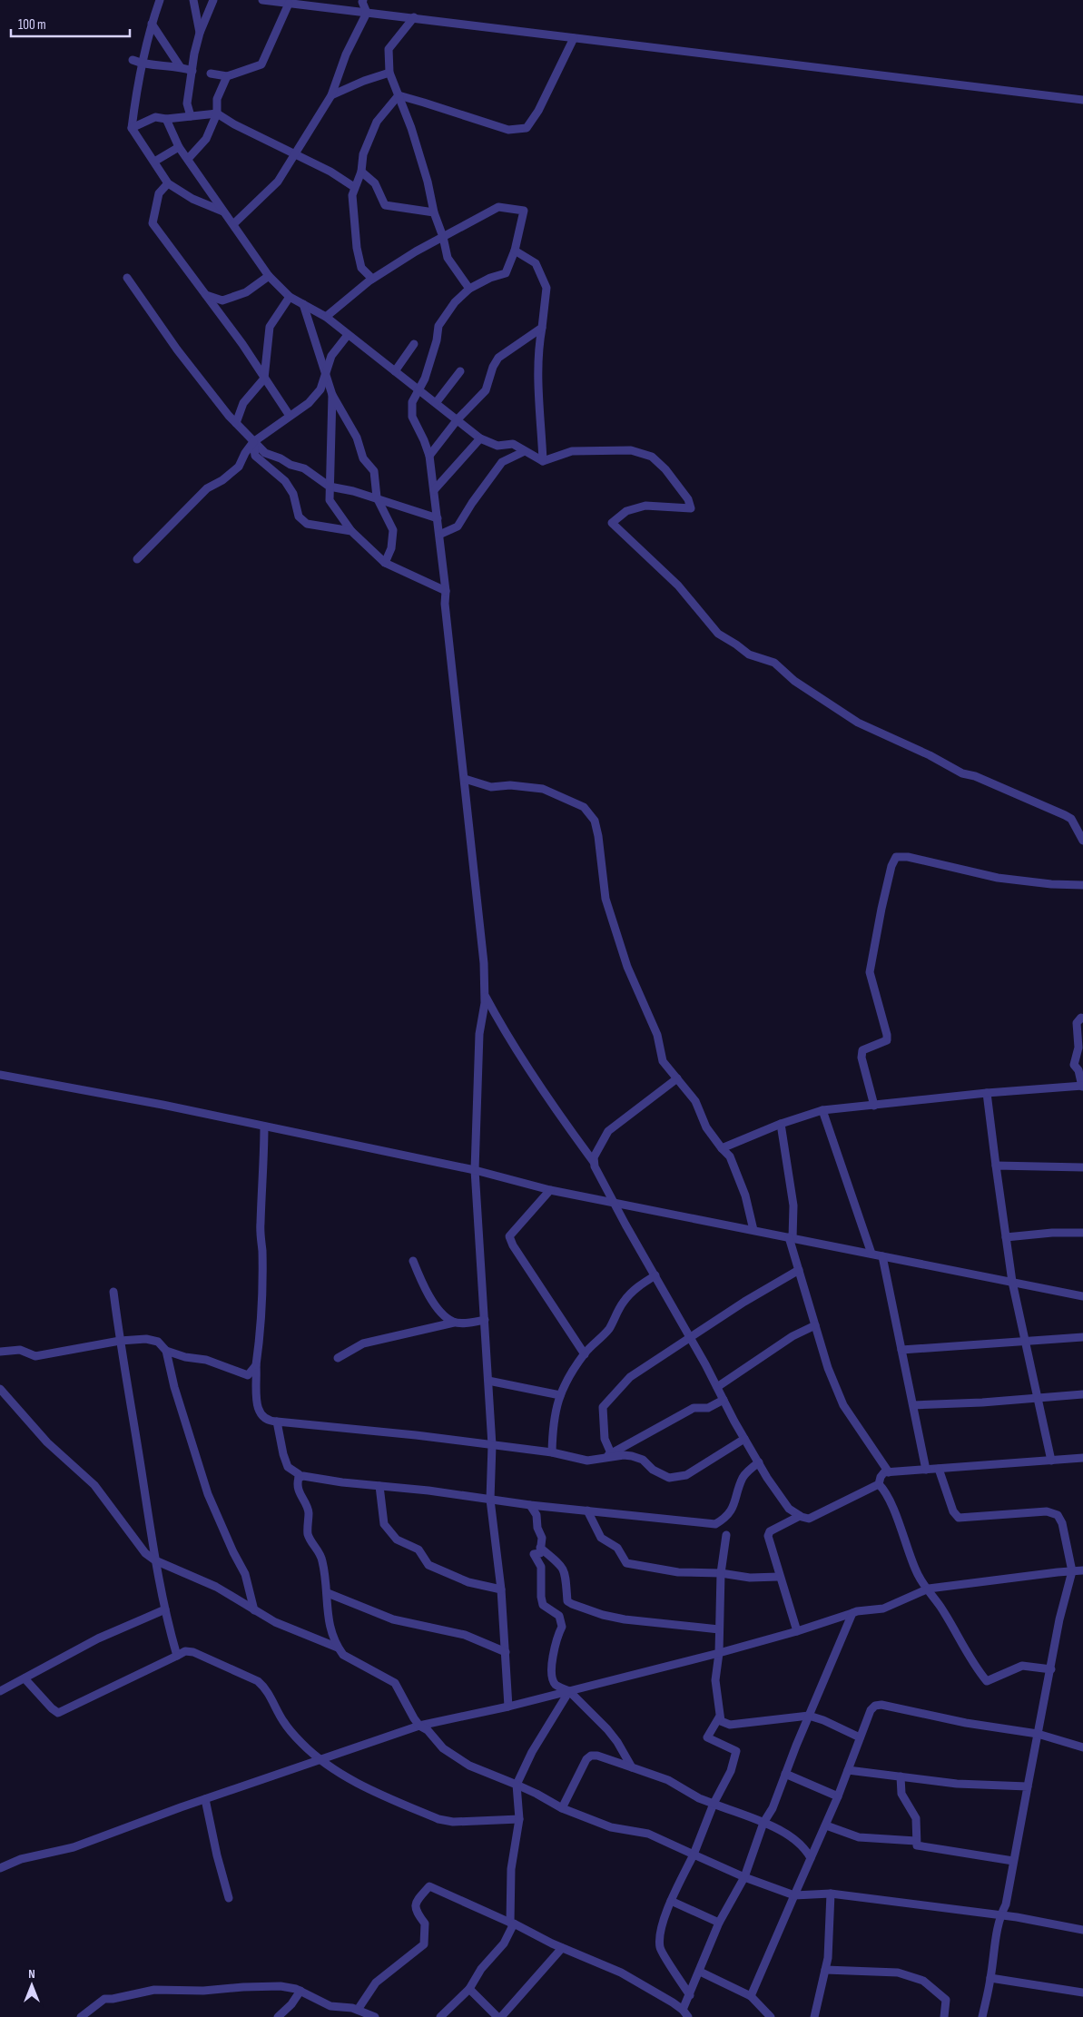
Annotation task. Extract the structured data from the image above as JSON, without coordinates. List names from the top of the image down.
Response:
{
  "scale_bar": "100 m",
  "north": "top"
}
